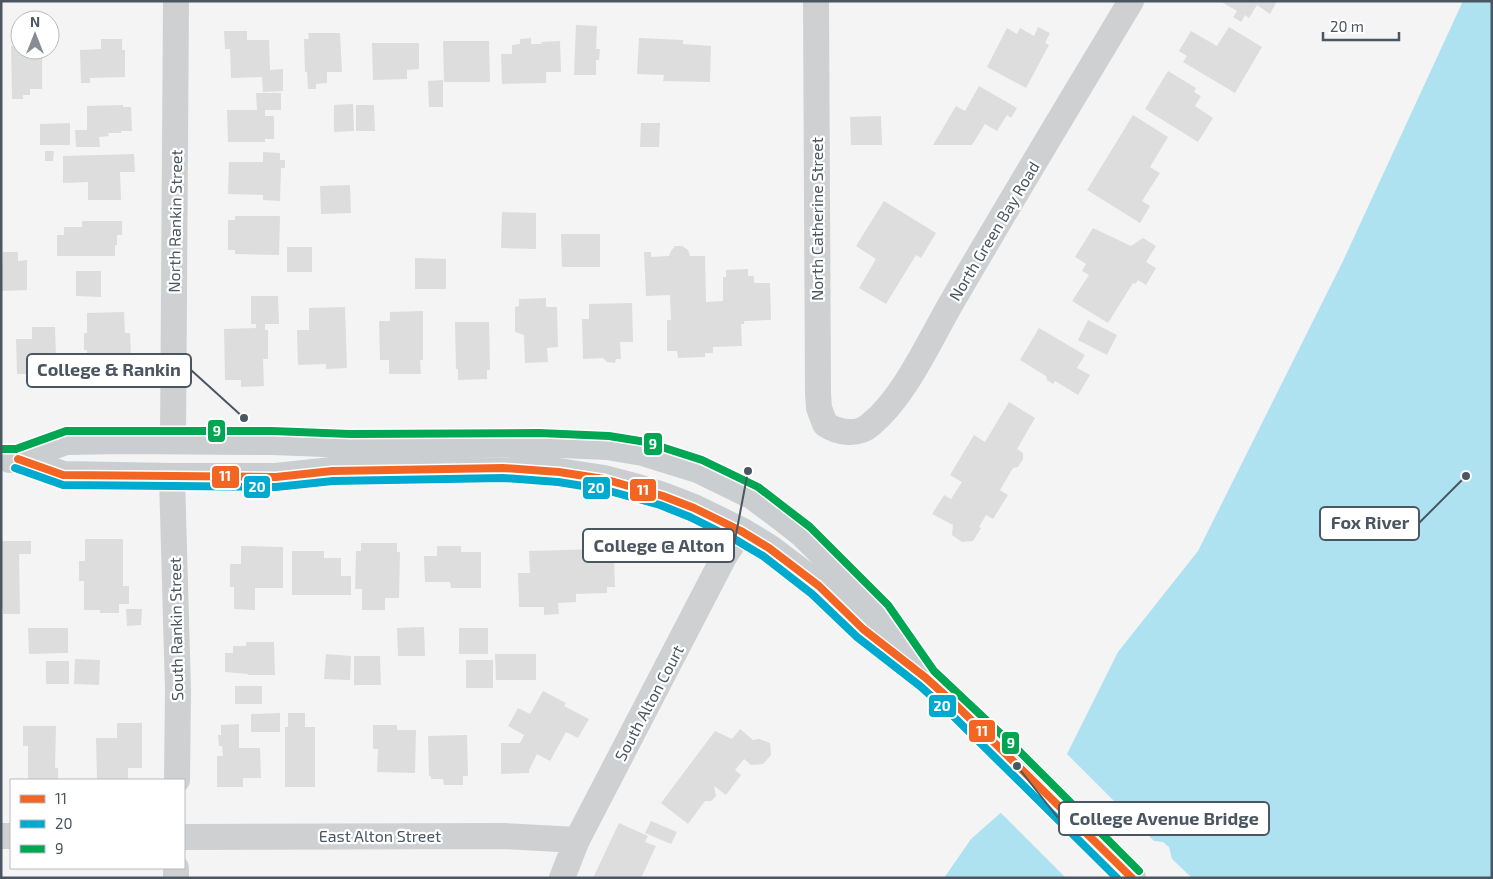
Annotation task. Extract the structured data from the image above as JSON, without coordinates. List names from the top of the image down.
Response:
{
  "streets": {
    "street": [
      "North Catherine Street",
      "North Rankin Street",
      "North Green Bay Road",
      "South Rankin Street",
      "South Alton Court",
      "East Alton Street"
    ]
  },
  "crossings": [
    ["North Catherine Street", "North Green Bay Road"],
    ["South Alton Court", "East Alton Street"]
  ],
  "places": [
    "College & Rankin",
    "College @ Alton",
    "Fox River",
    "College Avenue Bridge"
  ],
  "lines": ["transit line 9", "transit line 11", "transit line 20"],
  "legend": ["11", "20", "9"],
  "scale_bar": "20 m",
  "north": "top"
}
